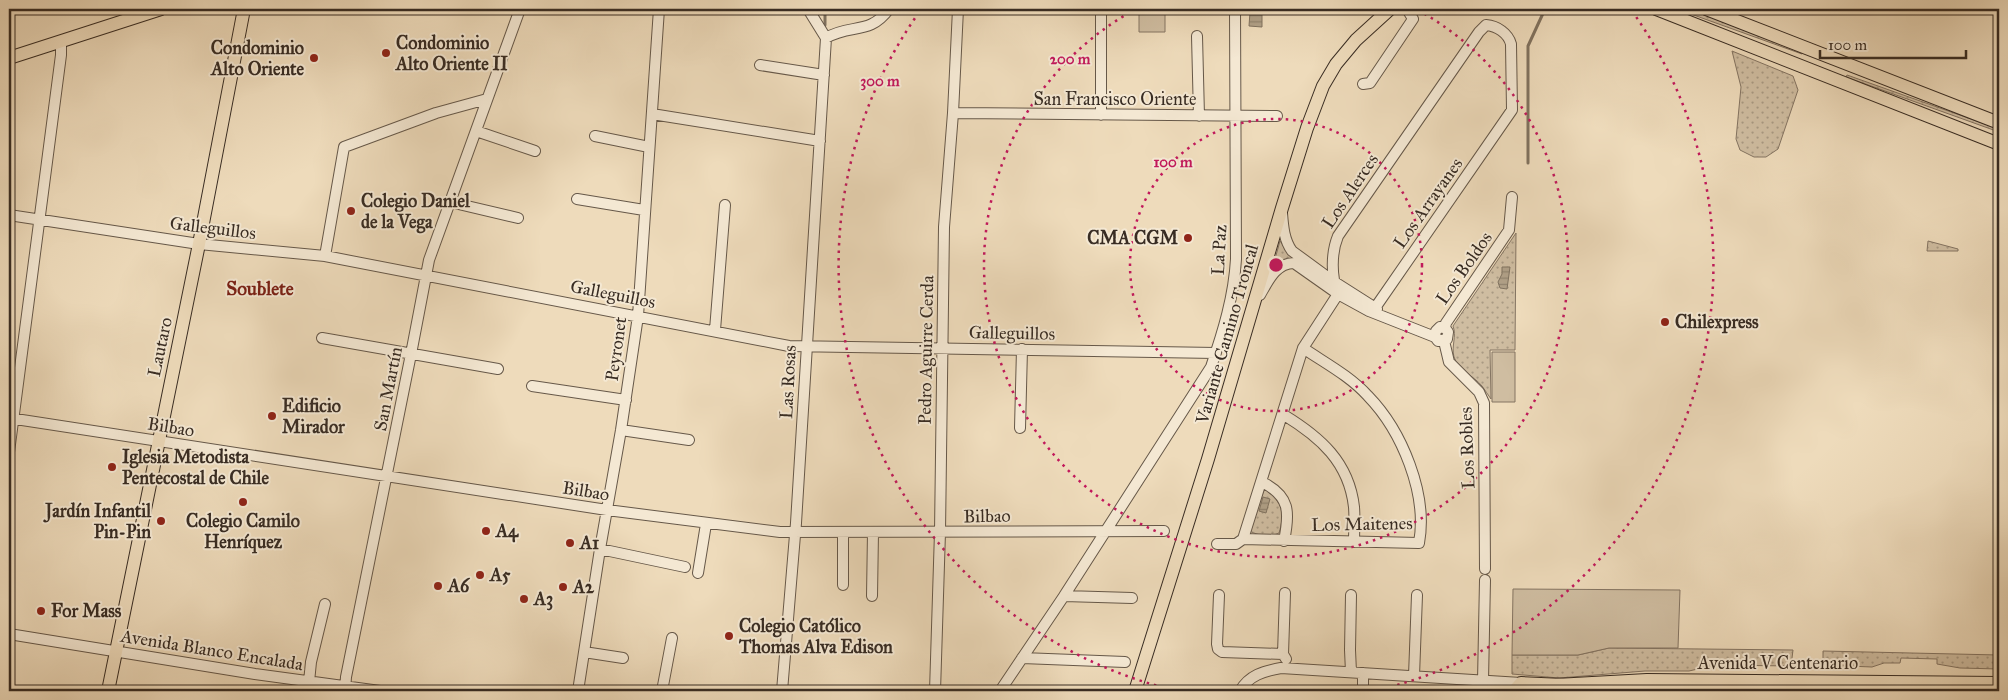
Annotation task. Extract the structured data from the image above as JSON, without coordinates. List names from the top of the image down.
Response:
{
  "streets": {
    "main road": ["Variante Camino Troncal", "Lautaro", "Avenida V Centenario"],
    "street": [
      "San Francisco Oriente",
      "Los Alerces",
      "Los Arrayanes",
      "Galleguillos",
      "La Paz",
      "Los Boldos",
      "Peyronet",
      "Pedro Aguirre Cerda",
      "Las Rosas",
      "San Martín",
      "Bilbao",
      "Los Robles",
      "Los Maitenes",
      "Avenida Blanco Encalada"
    ]
  },
  "crossings": [
    ["San Francisco Oriente", "La Paz"],
    ["San Francisco Oriente", "Pedro Aguirre Cerda"],
    ["Los Alerces", "Los Arrayanes"],
    ["Galleguillos", "La Paz"],
    ["Galleguillos", "Lautaro"],
    ["Galleguillos", "Peyronet"],
    ["Galleguillos", "Pedro Aguirre Cerda"],
    ["Galleguillos", "Las Rosas"],
    ["Galleguillos", "San Martín"],
    ["La Paz", "Bilbao"],
    ["Los Boldos", "Los Robles"],
    ["Lautaro", "Bilbao"],
    ["Lautaro", "Avenida Blanco Encalada"],
    ["Peyronet", "Bilbao"],
    ["Pedro Aguirre Cerda", "Bilbao"],
    ["Las Rosas", "Bilbao"],
    ["San Martín", "Bilbao"],
    ["San Martín", "Avenida Blanco Encalada"]
  ],
  "districts": ["Soublete"],
  "places": [
    "Condominio Alto Oriente II",
    "Condominio Alto Oriente",
    "Colegio Daniel de la Vega",
    "CMA CGM",
    "Chilexpress",
    "Edificio Mirador",
    "Iglesia Metodista Pentecostal de Chile",
    "Colegio Camilo Henríquez",
    "Jardín Infantil Pin-Pin",
    "A4",
    "A1",
    "A5",
    "A6",
    "A2",
    "A3",
    "For Mass",
    "Colegio Católico Thomas Alva Edison"
  ],
  "scale_bar": "100 m",
  "rings": ["200 m", "300 m", "100 m"]
}
